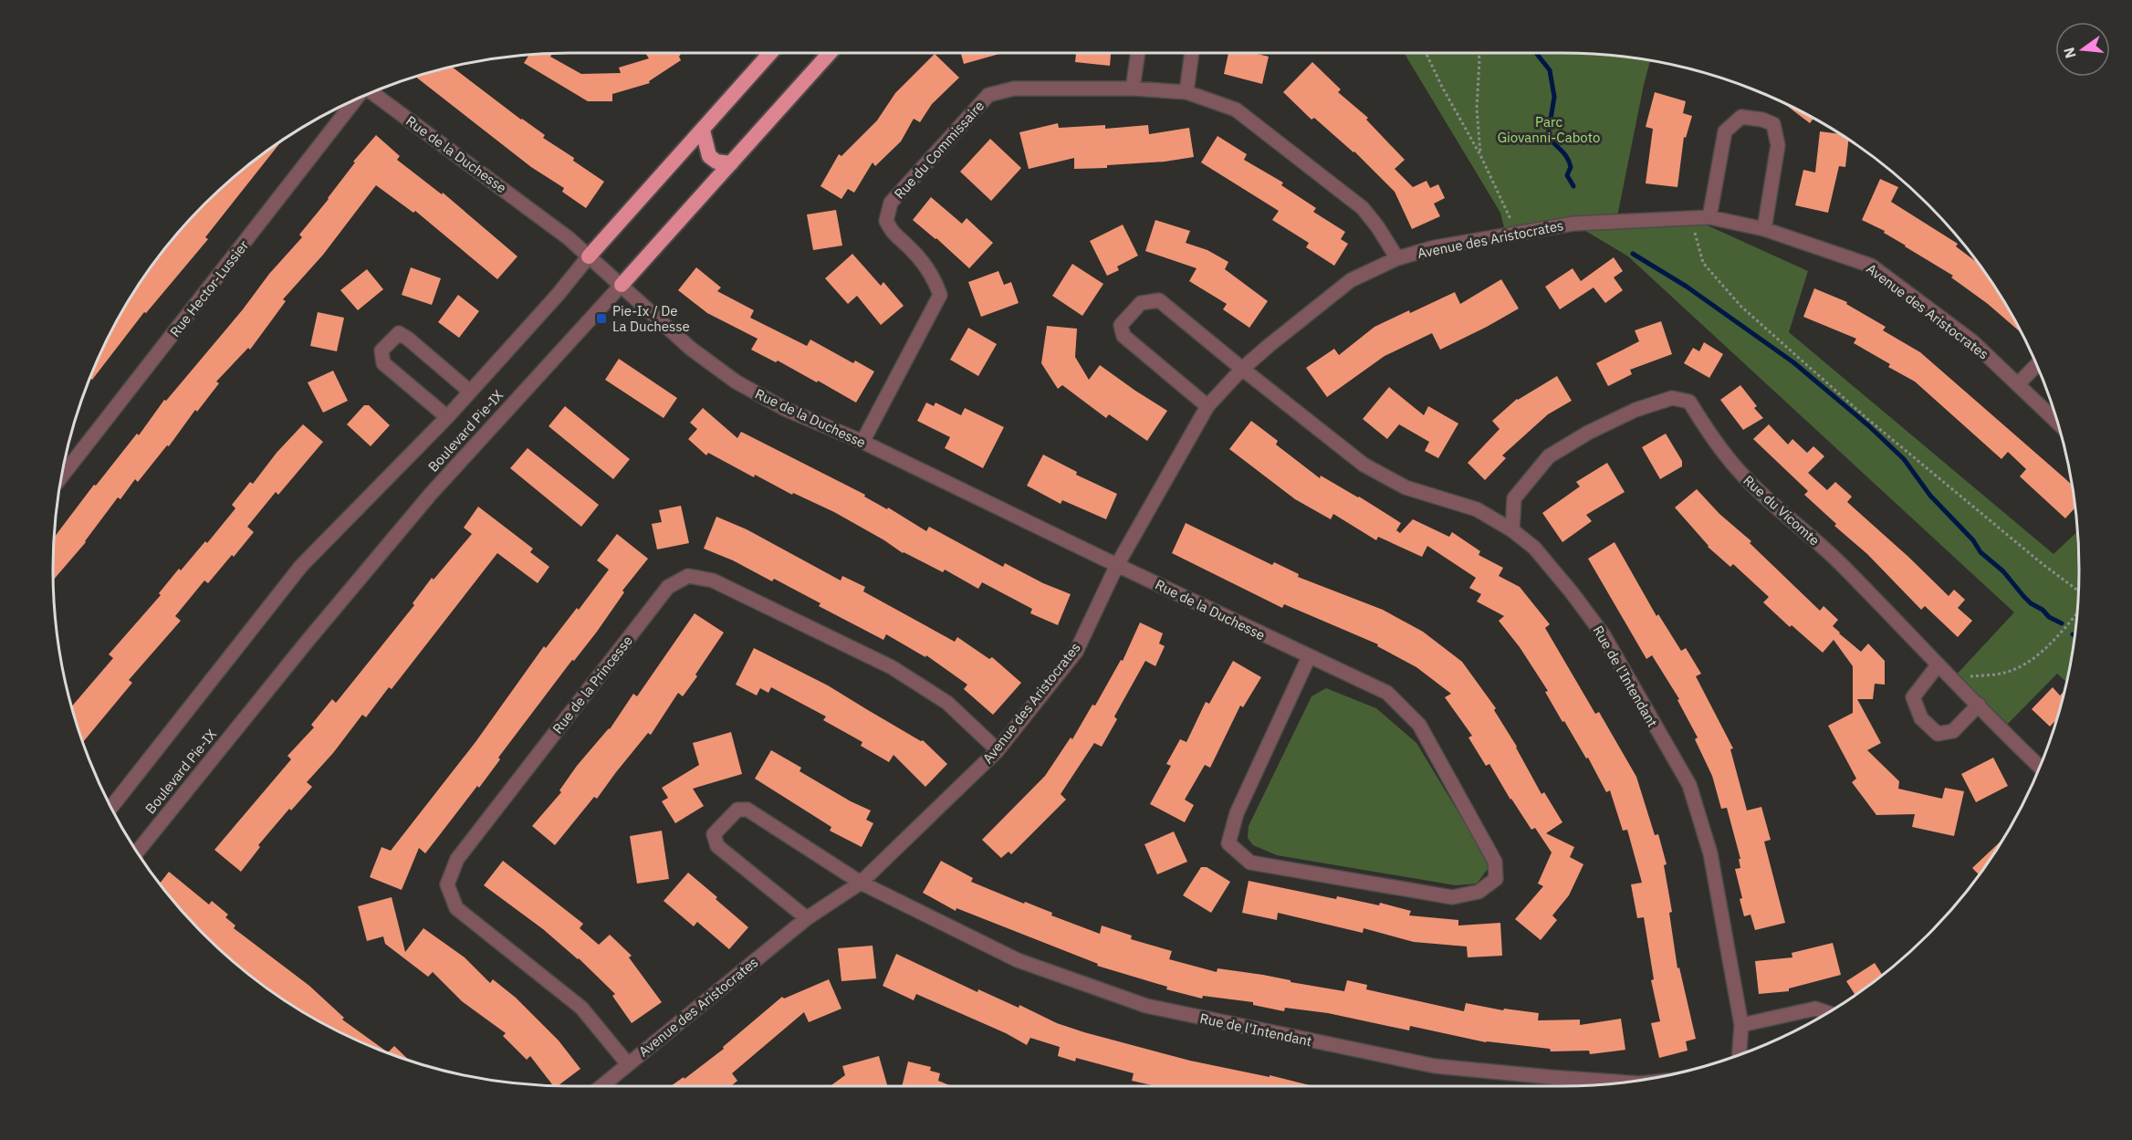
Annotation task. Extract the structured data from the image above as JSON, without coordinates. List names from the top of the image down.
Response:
{
  "streets": {
    "highway": ["Boulevard Pie-IX"],
    "street": [
      "Rue du Commissaire",
      "Rue de la Duchesse",
      "Avenue des Aristocrates",
      "Rue Hector-Lussier",
      "Rue du Vicomte",
      "Rue de l'Intendant",
      "Rue de la Princesse"
    ]
  },
  "crossings": [
    ["Rue du Commissaire", "Rue de la Duchesse"],
    ["Rue du Commissaire", "Avenue des Aristocrates"],
    ["Rue de la Duchesse", "Avenue des Aristocrates"],
    ["Rue de la Duchesse", "Boulevard Pie-IX"],
    ["Avenue des Aristocrates", "Rue de l'Intendant"],
    ["Avenue des Aristocrates", "Rue de la Princesse"],
    ["Rue du Vicomte", "Rue de l'Intendant"]
  ],
  "parks": ["Parc Giovanni-Caboto"],
  "places": {
    "transit": ["Pie-Ix / De La Duchesse"]
  },
  "north": "left"
}
